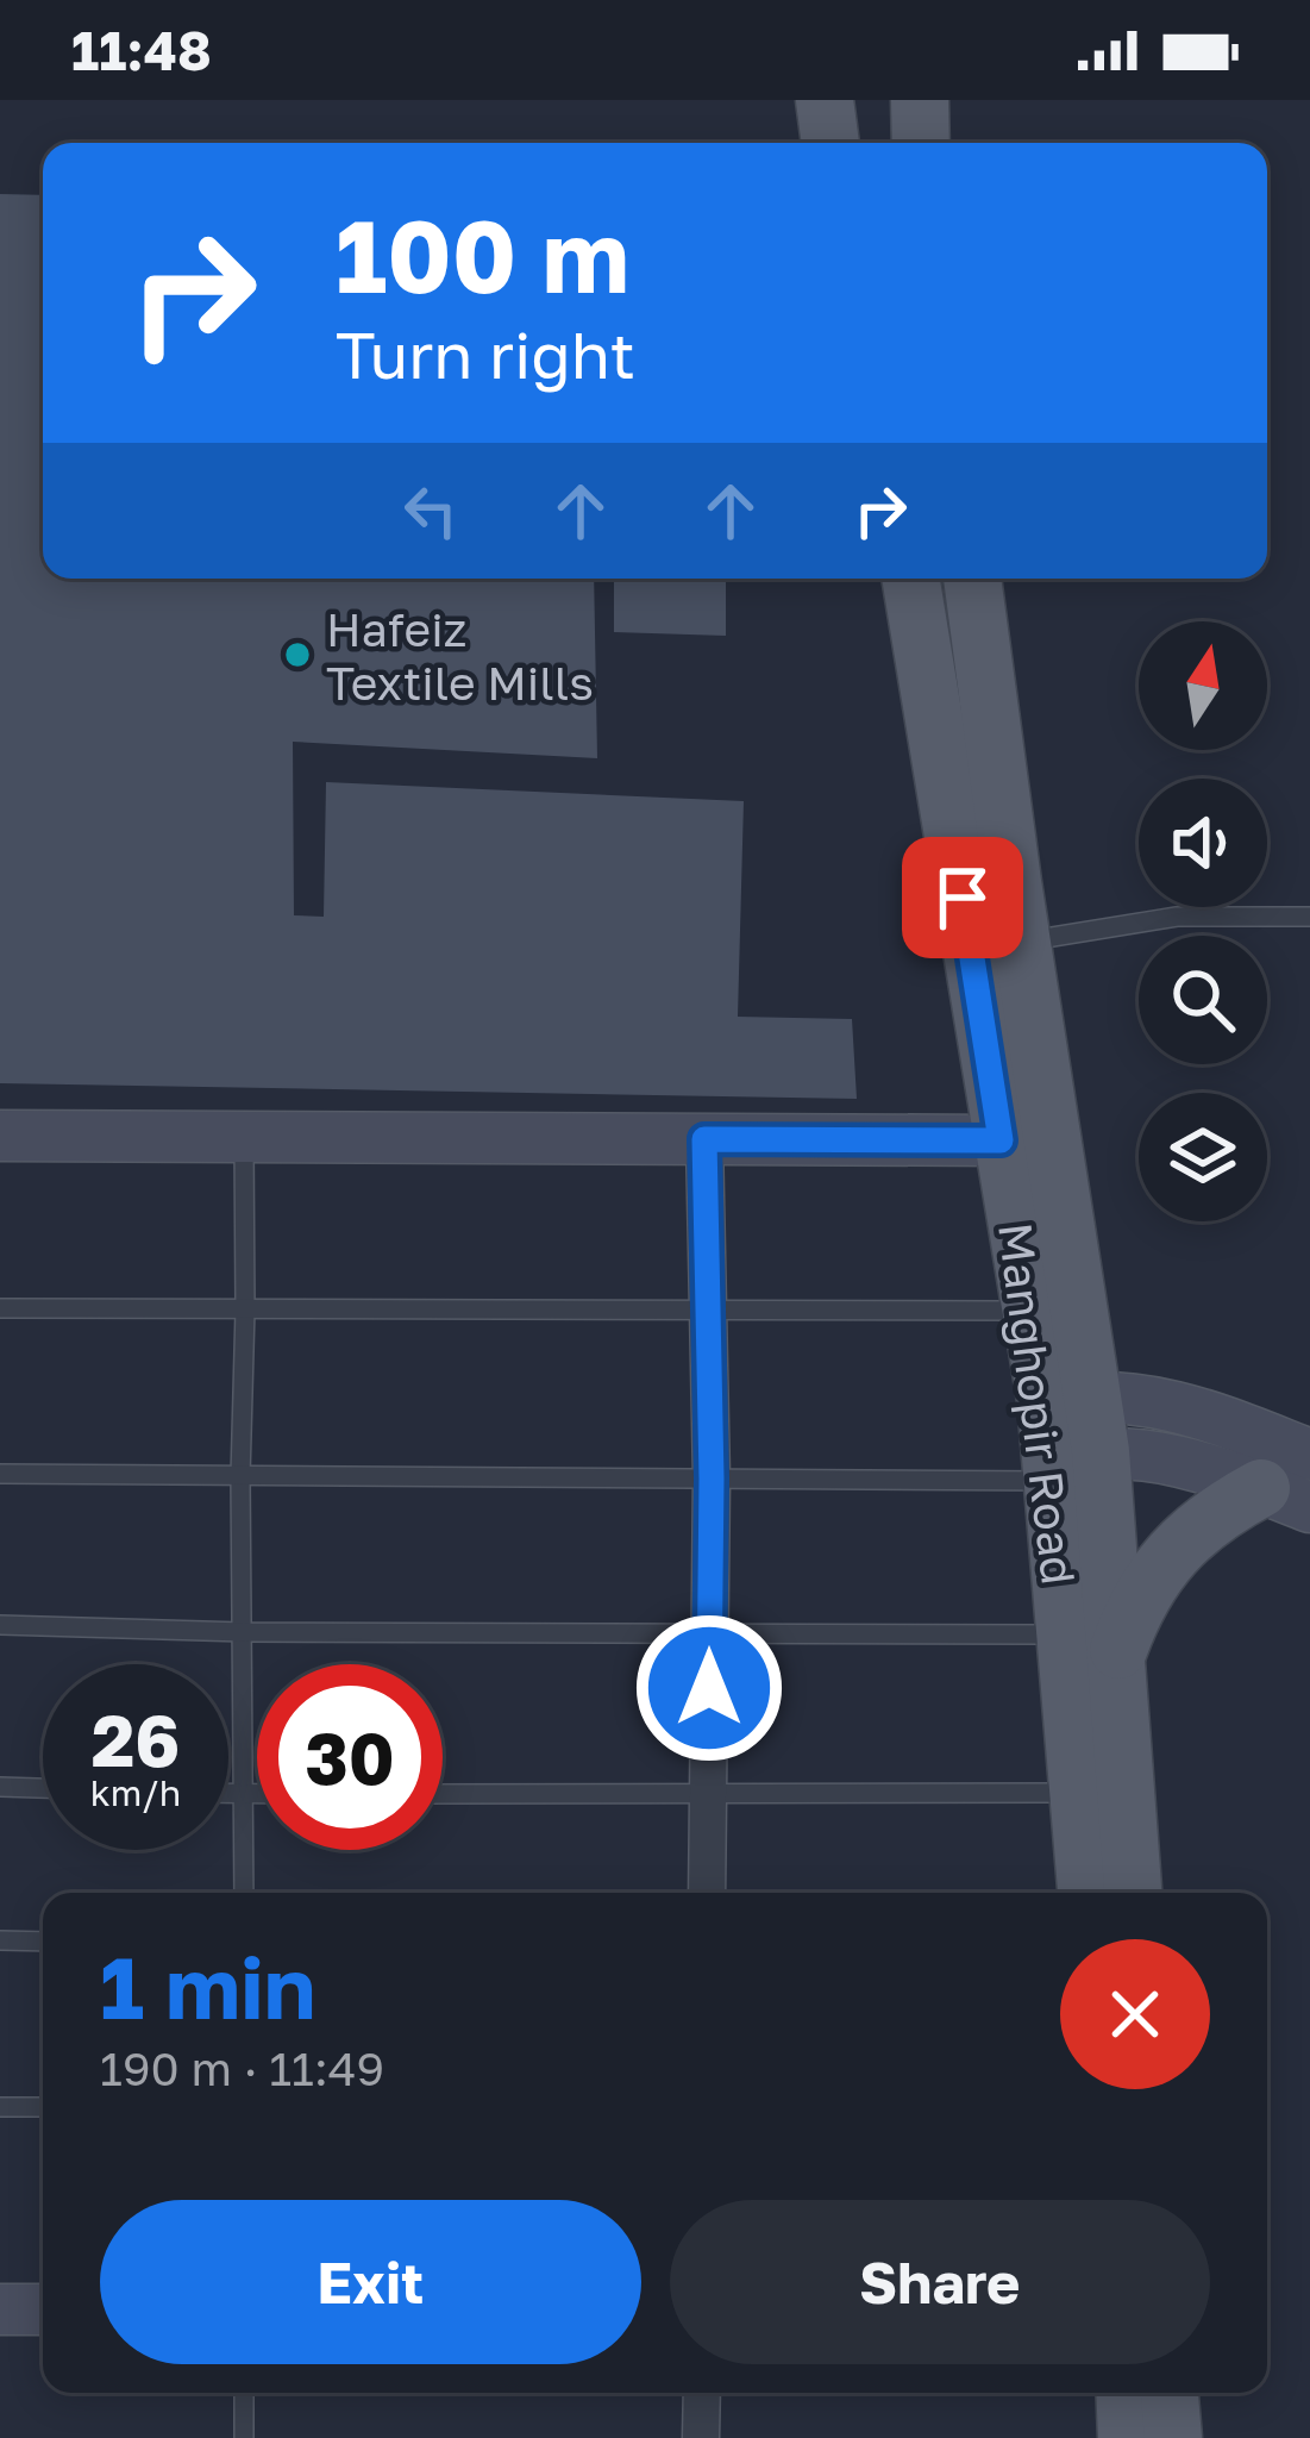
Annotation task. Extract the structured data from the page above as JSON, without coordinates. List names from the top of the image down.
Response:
{
  "streets": {
    "main road": ["Manghopir Road"]
  },
  "places": ["Hafeiz Textile Mills"],
  "north": "top",
  "page": {
    "status": "11:48",
    "turn": ["100 m", "Turn right"],
    "speed": "26 km/h",
    "limit": "30",
    "heading": ["1 min", "190 m · 11:49"],
    "buttons": ["Exit", "Share"]
  }
}
